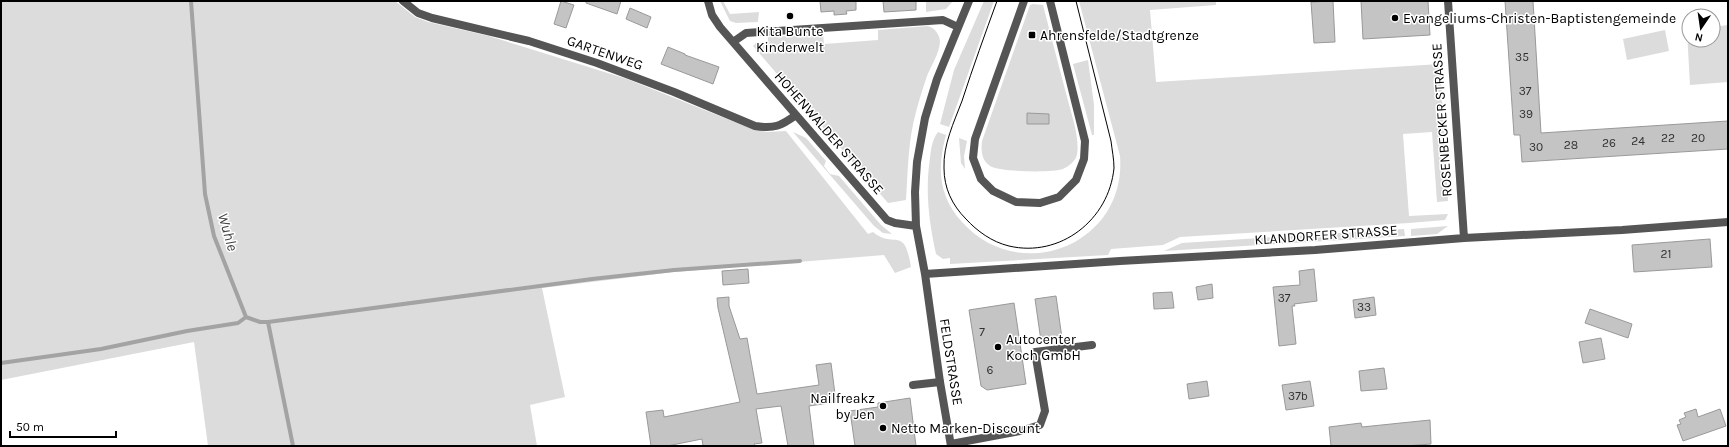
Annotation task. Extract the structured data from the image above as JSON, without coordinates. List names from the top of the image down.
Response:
{
  "streets": {
    "street": [
      "GARTENWEG",
      "ROSENBECKER STRASSE",
      "HOHENWALDER STRASSE",
      "KLANDORFER STRASSE",
      "FELDSTRASSE"
    ]
  },
  "crossings": [
    ["GARTENWEG", "HOHENWALDER STRASSE"],
    ["ROSENBECKER STRASSE", "KLANDORFER STRASSE"],
    ["HOHENWALDER STRASSE", "FELDSTRASSE"],
    ["KLANDORFER STRASSE", "FELDSTRASSE"]
  ],
  "water": ["Wuhle"],
  "places": {
    "other": [
      "Kita Bunte Kinderwelt",
      "Evangeliums-Christen-Baptistengemeinde",
      "Autocenter Koch GmbH",
      "Nailfreakz by Jen",
      "Netto Marken-Discount"
    ],
    "transit": ["Ahrensfelde/Stadtgrenze"]
  },
  "house_numbers": [
    "35",
    "37",
    "39",
    "22",
    "20",
    "24",
    "26",
    "28",
    "30",
    "21",
    "37",
    "33",
    "7",
    "6",
    "37b"
  ],
  "scale_bar": "50 m",
  "north": "bottom"
}
